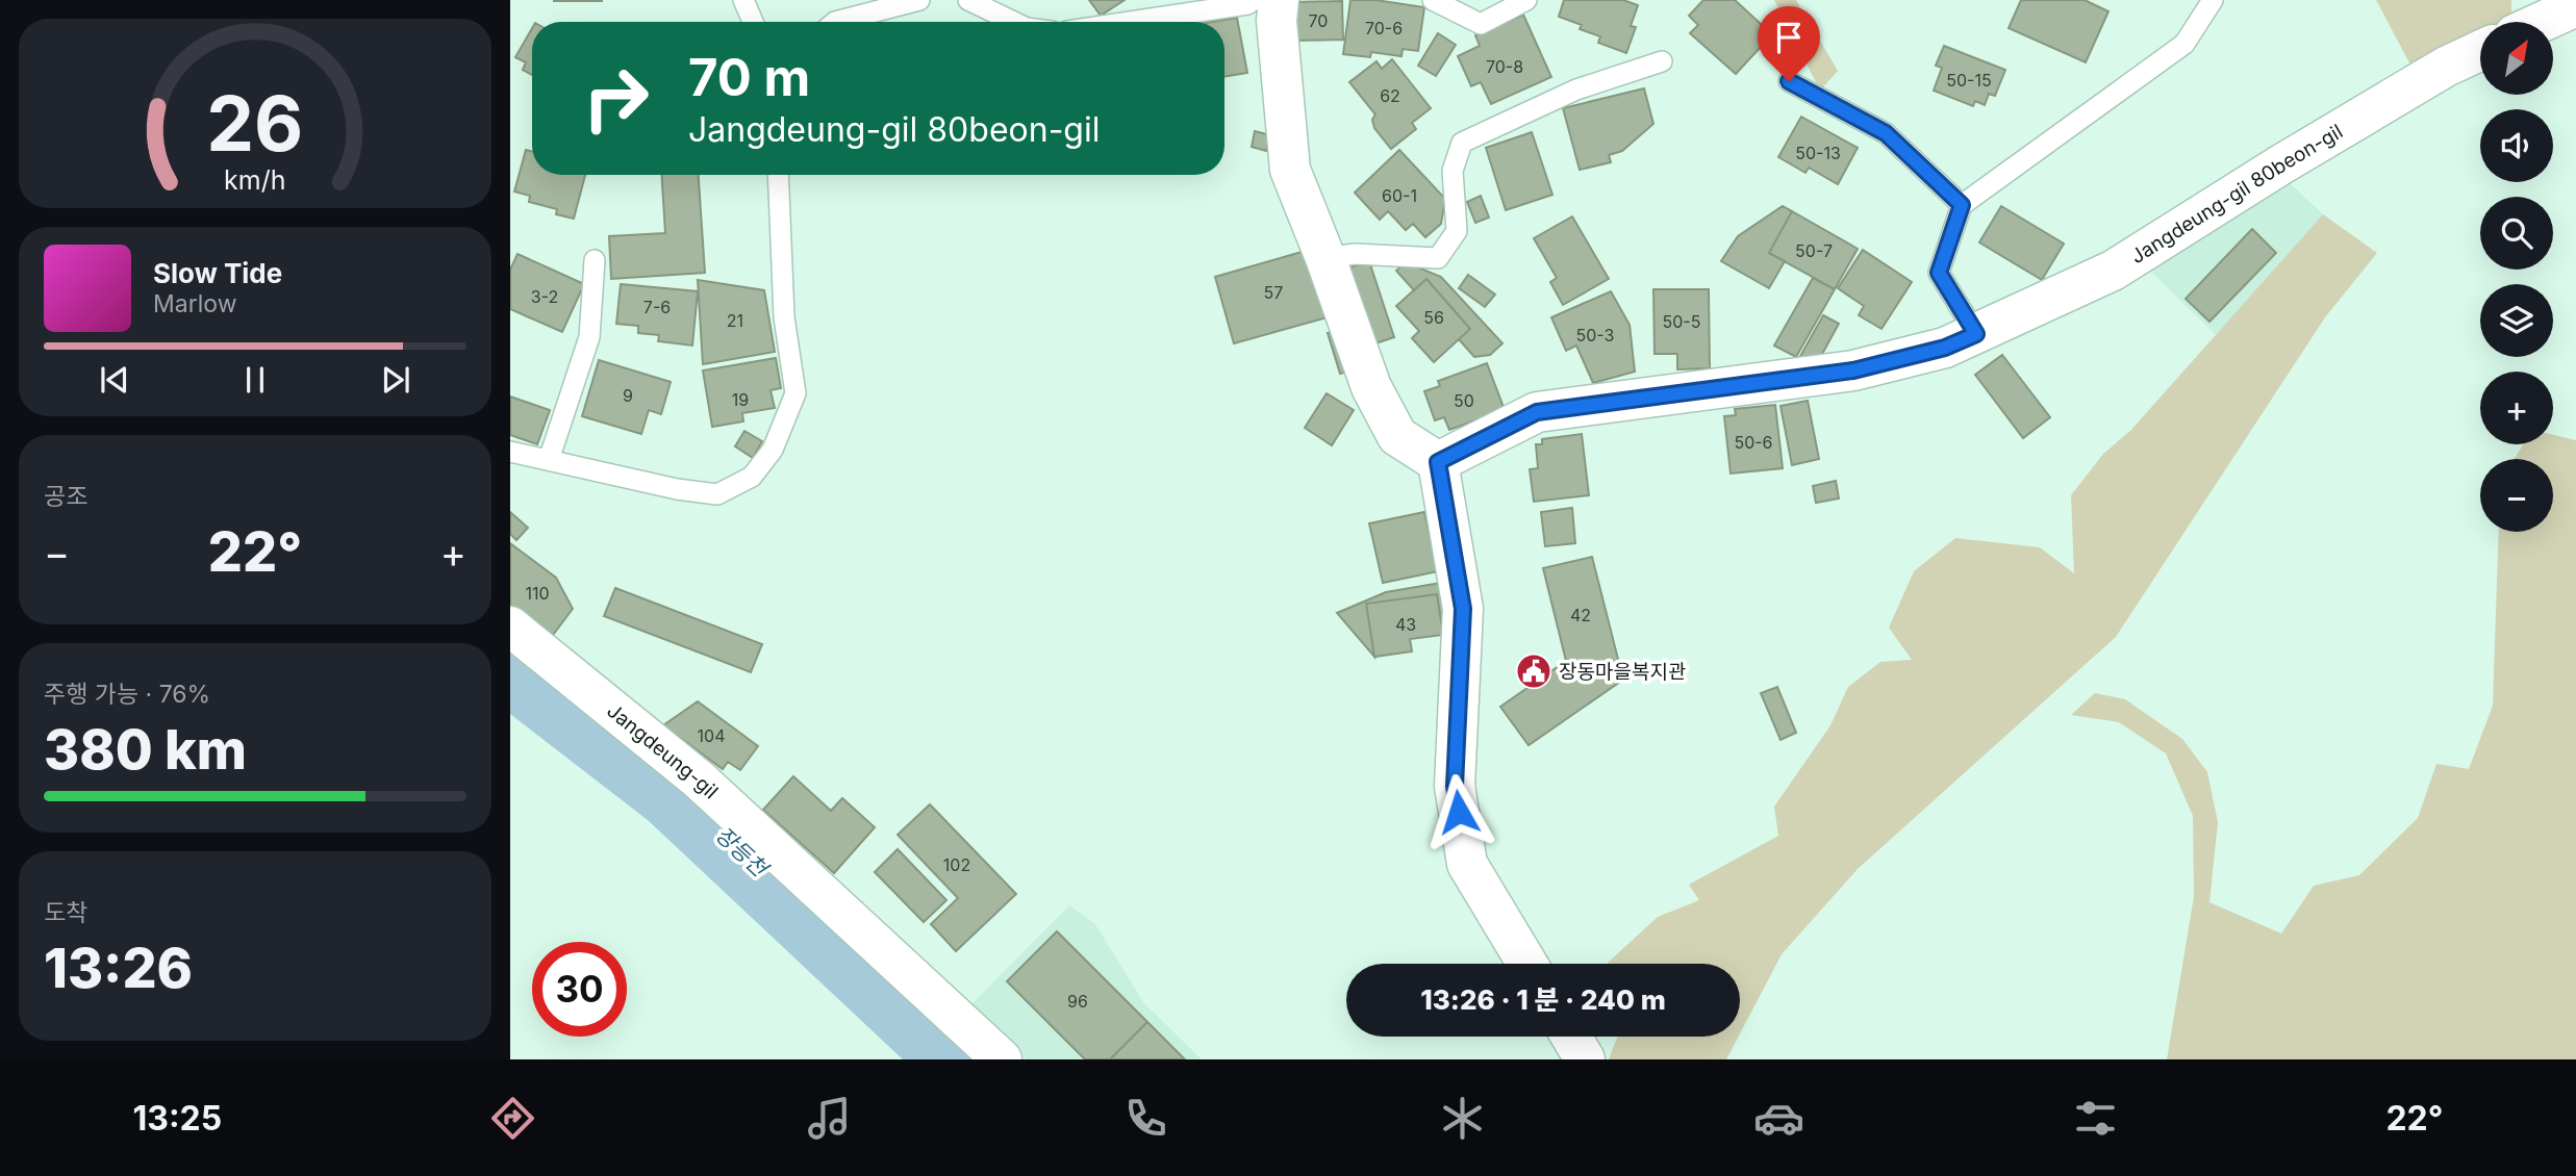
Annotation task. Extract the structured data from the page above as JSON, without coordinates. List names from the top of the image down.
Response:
{
  "streets": {
    "street": ["Jangdeung-gil 80beon-gil", "Jangdeung-gil"]
  },
  "water": ["장등천"],
  "places": {
    "public building": ["장동마을복지관"]
  },
  "house_numbers": [
    "70",
    "70-6",
    "70-8",
    "50-15",
    "62",
    "50-13",
    "60-1",
    "50-7",
    "57",
    "3-2",
    "7-6",
    "56",
    "21",
    "50-5",
    "50-3",
    "9",
    "19",
    "50",
    "50-6",
    "110",
    "42",
    "43",
    "104",
    "102",
    "96"
  ],
  "north": "top right",
  "page": {
    "map_buttons": ["+", "−"],
    "turn": ["70 m", "Jangdeung-gil 80beon-gil"],
    "song": ["Slow Tide", "Marlow"],
    "tile": [
      "공조",
      ["주행 가능 · 76%", "380 km"],
      ["도착", "13:26"]
    ],
    "heat": ["−", "22°", "+"],
    "limit": "30",
    "trip": "13:26 · 1 분 · 240 m",
    "tabs": ["13:25", "22°"],
    "gauge": ["26", "km/h"]
  }
}
